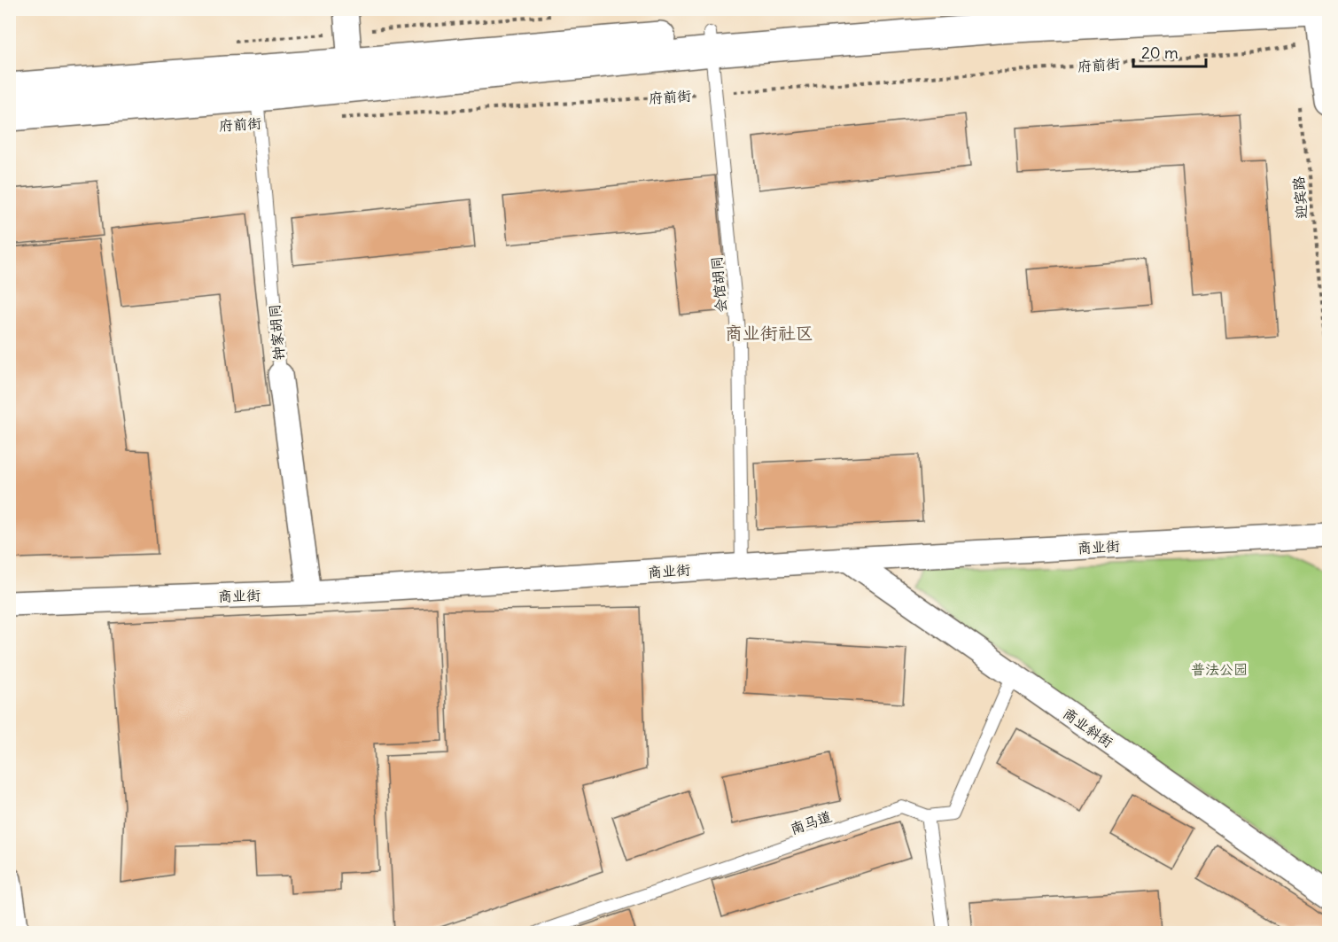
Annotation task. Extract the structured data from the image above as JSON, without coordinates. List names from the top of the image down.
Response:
{
  "streets": {
    "main road": ["府前街"],
    "street": ["钟家胡同", "商业街", "商业斜街"],
    "lane": ["会馆胡同", "南马道"],
    "path": ["迎宾路"]
  },
  "crossings": [
    ["府前街", "会馆胡同"],
    ["府前街", "钟家胡同"],
    ["会馆胡同", "商业街"],
    ["钟家胡同", "商业街"],
    ["商业街", "商业斜街"],
    ["商业斜街", "南马道"]
  ],
  "districts": ["商业街社区"],
  "parks": ["普法公园"],
  "scale_bar": "20 m"
}
